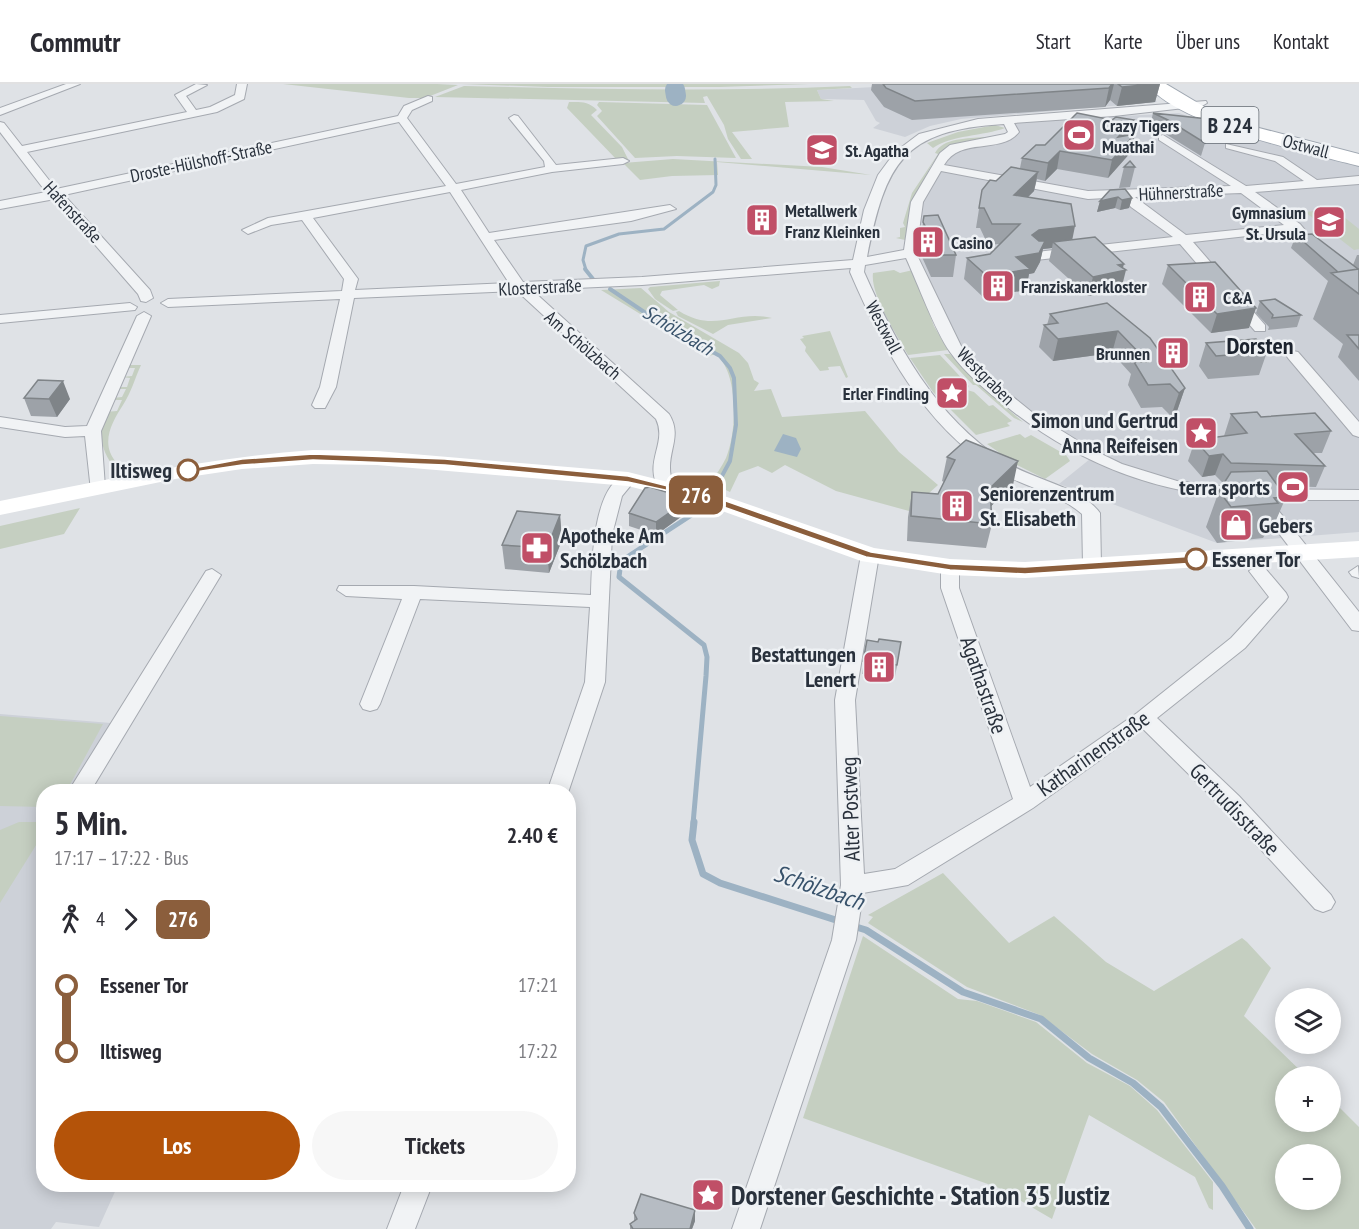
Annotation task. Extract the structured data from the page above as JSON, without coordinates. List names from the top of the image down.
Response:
{
  "streets": {
    "main road": ["B 224", "Ostwall"],
    "street": [
      "Droste-Hülshoff-Straße",
      "Hühnerstraße",
      "Hafenstraße",
      "Klosterstraße",
      "Westwall",
      "Am Schölzbach",
      "Westgraben",
      "Agathastraße",
      "Katharinenstraße",
      "Alter Postweg",
      "Gertrudisstraße"
    ]
  },
  "crossings": [
    ["B 224", "Ostwall"],
    ["B 224", "Westwall"],
    ["Ostwall", "Westwall"],
    ["Droste-Hülshoff-Straße", "Hafenstraße"],
    ["Droste-Hülshoff-Straße", "Am Schölzbach"],
    ["Klosterstraße", "Westwall"],
    ["Klosterstraße", "Am Schölzbach"],
    ["Klosterstraße", "Westgraben"],
    ["Agathastraße", "Katharinenstraße"],
    ["Katharinenstraße", "Alter Postweg"],
    ["Katharinenstraße", "Gertrudisstraße"]
  ],
  "districts": ["Dorsten"],
  "water": ["Schölzbach"],
  "places": {
    "sports": ["Crazy Tigers Muathai", "terra sports"],
    "school or university": ["St. Agatha", "Gymnasium St. Ursula"],
    "building": [
      "Metallwerk Franz Kleinken",
      "Casino",
      "Franziskanerkloster",
      "C&A",
      "Brunnen",
      "Seniorenzentrum St. Elisabeth",
      "Bestattungen Lenert"
    ],
    "place": ["Erler Findling", "Simon und Gertrud Anna Reifeisen", "Dorstener Geschichte - Station 35 Justiz"],
    "other": ["Iltisweg", "Essener Tor"],
    "shop": ["Gebers"],
    "pharmacy": ["Apotheke Am Schölzbach"]
  },
  "lines": ["bus line 276"],
  "page": {
    "header": "Commutr",
    "nav": [
      "Start",
      "Karte",
      "Über uns",
      "Kontakt"
    ],
    "on_map": "276",
    "heading": ["5 Min.", "17:17 – 17:22 · Bus", "2.40 €"],
    "legs": ["4", "276"],
    "list": [
      {
        "name": "Essener Tor",
        "value": "17:21"
      },
      {
        "name": "Iltisweg",
        "value": "17:22"
      }
    ],
    "map_buttons": ["+", "−"],
    "buttons": ["Los", "Tickets"]
  }
}
